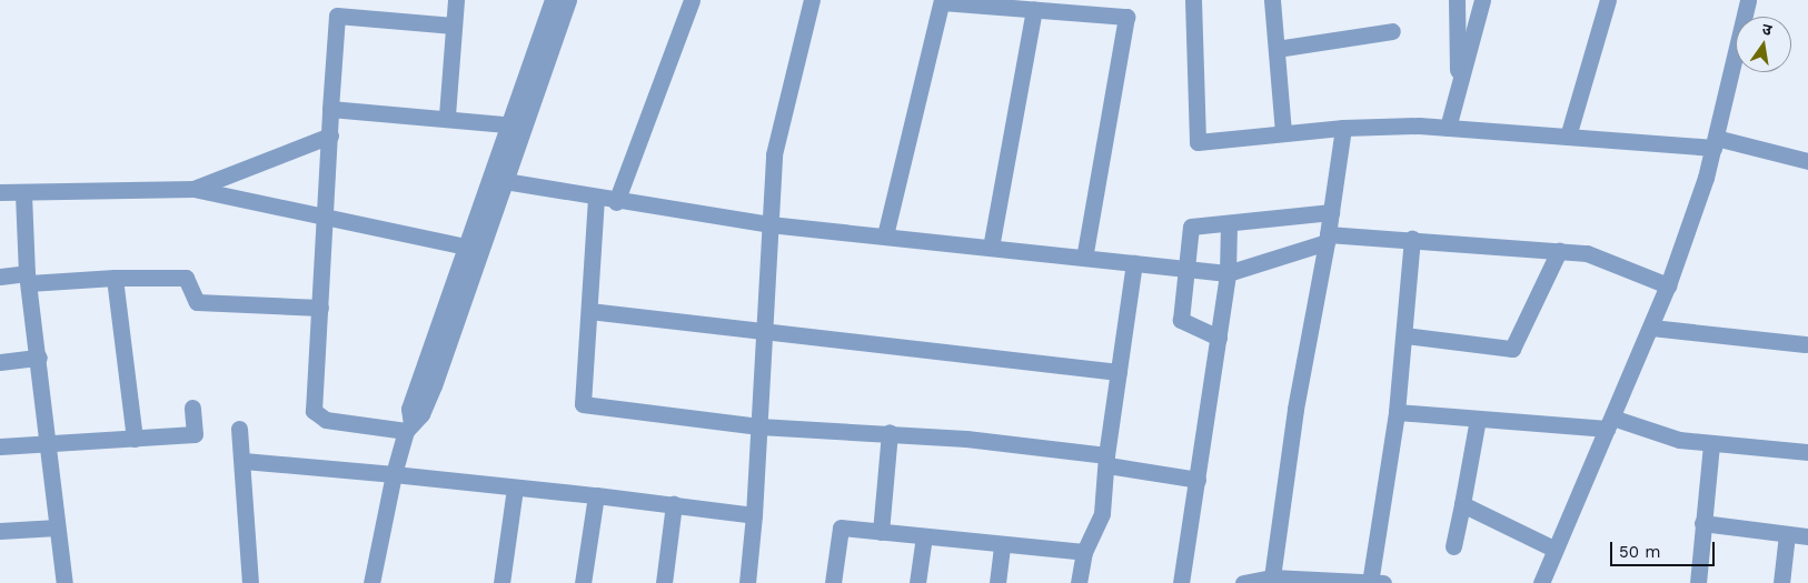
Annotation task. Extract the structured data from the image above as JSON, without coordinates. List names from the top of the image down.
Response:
{
  "scale_bar": "50 m",
  "north": "top"
}
